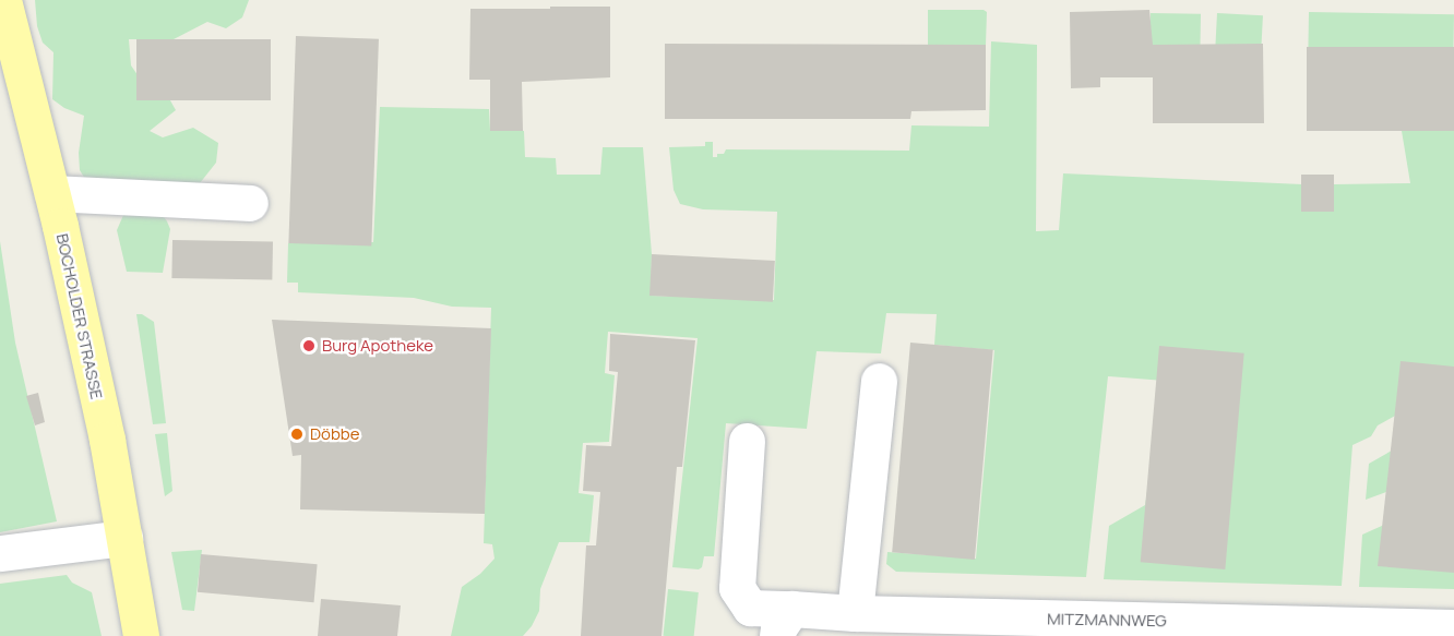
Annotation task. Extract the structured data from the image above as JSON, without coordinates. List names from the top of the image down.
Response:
{
  "streets": {
    "main road": ["BOCHOLDER STRASSE"],
    "street": ["MITZMANNWEG"]
  },
  "places": ["Burg Apotheke", "Döbbe"]
}
